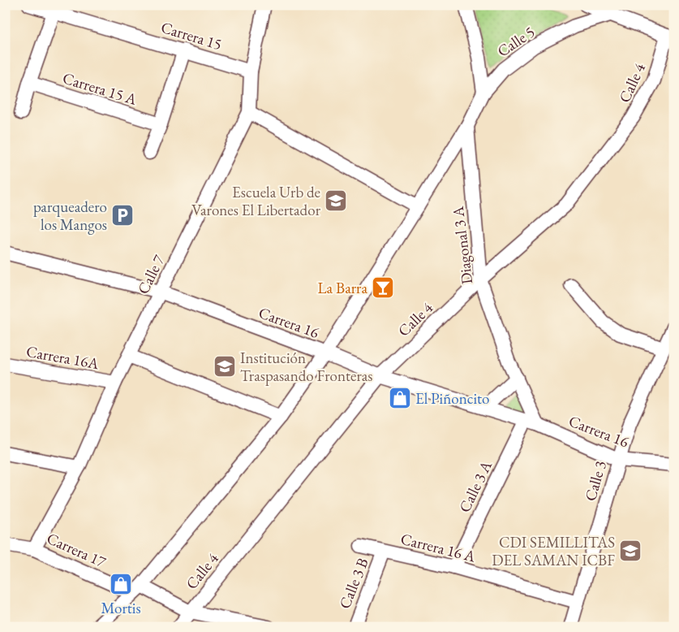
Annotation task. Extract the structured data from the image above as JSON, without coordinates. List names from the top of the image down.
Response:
{
  "streets": {
    "street": [
      "Carrera 15",
      "Calle 5",
      "Calle 4",
      "Carrera 15 A",
      "Diagonal 3 A",
      "Calle 7",
      "Carrera 16",
      "Carrera 16A",
      "Calle 3",
      "Calle 3 A",
      "Carrera 16 A",
      "Carrera 17",
      "Calle 3 B"
    ]
  },
  "crossings": [
    ["Carrera 15", "Calle 7"],
    ["Calle 5", "Diagonal 3 A"],
    ["Calle 5", "Carrera 16"],
    ["Calle 5", "Carrera 17"],
    ["Calle 4", "Diagonal 3 A"],
    ["Calle 4", "Carrera 16"],
    ["Calle 4", "Carrera 17"],
    ["Diagonal 3 A", "Carrera 16"],
    ["Diagonal 3 A", "Calle 3 A"],
    ["Calle 7", "Carrera 16"],
    ["Calle 7", "Carrera 16A"],
    ["Calle 7", "Carrera 17"],
    ["Carrera 16", "Calle 3"],
    ["Carrera 16", "Calle 3 A"],
    ["Calle 3", "Carrera 16 A"],
    ["Calle 3 A", "Carrera 16 A"],
    ["Carrera 16 A", "Calle 3 B"]
  ],
  "places": {
    "school or university": ["Escuela Urb de Varones El Libertador", "Institución Traspasando Fronteras", "CDI SEMILLITAS DEL SAMAN ICBF"],
    "parking": ["parqueadero los Mangos"],
    "bar": ["La Barra"],
    "shop": ["El Piñoncito", "Mortis"]
  }
}
